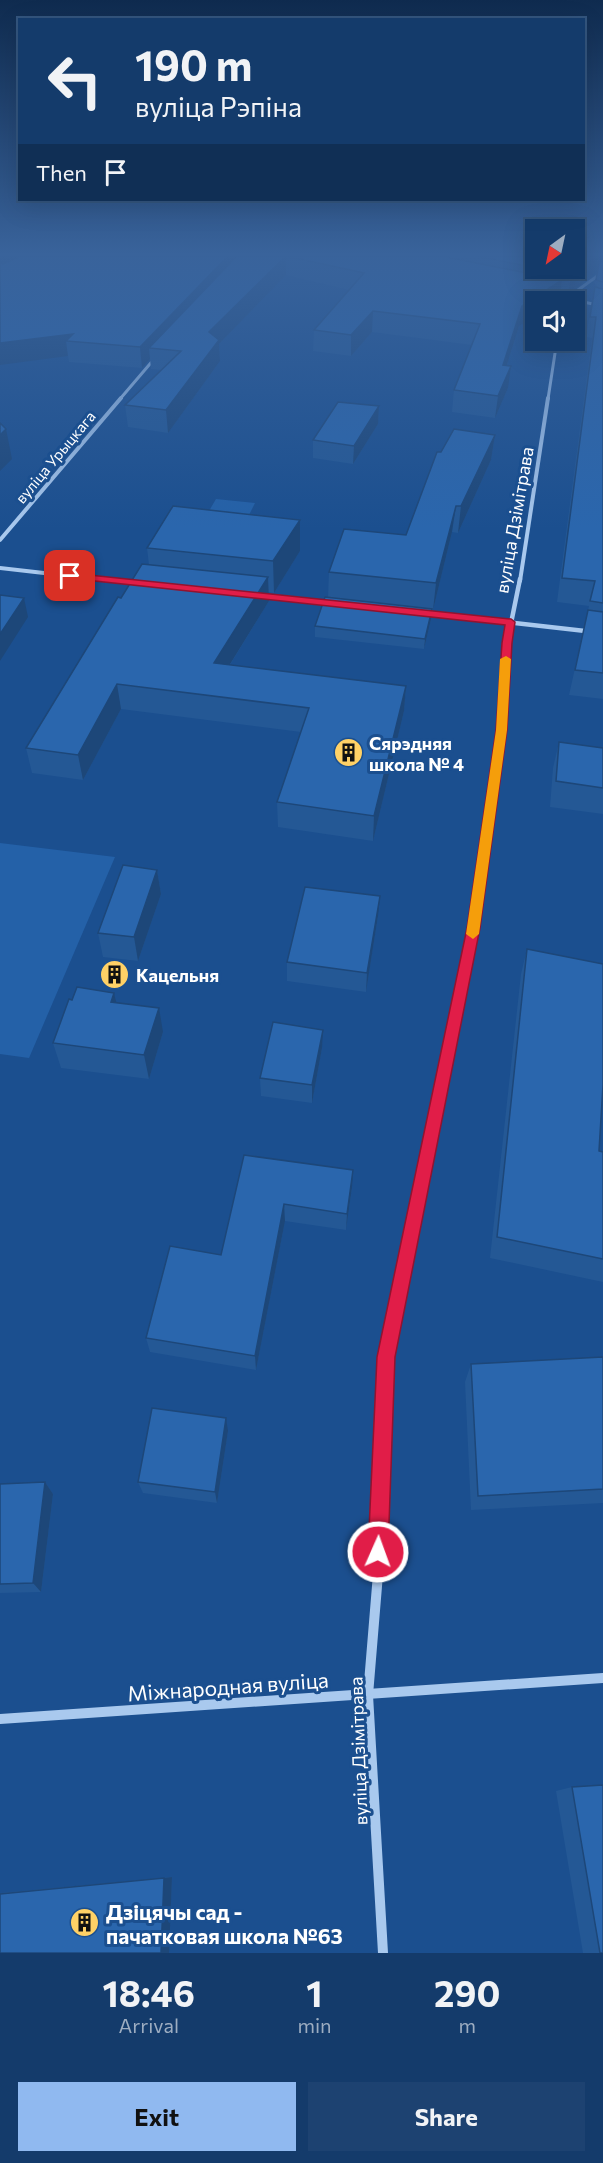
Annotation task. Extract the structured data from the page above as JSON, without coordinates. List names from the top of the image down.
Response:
{
  "streets": {
    "street": ["вуліца Урыцкага", "вуліца Дзімітрава", "Міжнародная вуліца"]
  },
  "crossings": [
    ["вуліца Дзімітрава", "Міжнародная вуліца"]
  ],
  "places": {
    "building": ["Сярэдняя школа № 4", "Кацельня", "Дзіцячы сад - пачатковая школа №63"]
  },
  "north": "bottom left",
  "page": {
    "turn": ["190 m", "вуліца Рэпіна"],
    "then": "Then",
    "eta": [
      "18:46",
      "Arrival",
      "1",
      "min",
      "290",
      "m"
    ],
    "buttons": ["Exit", "Share"]
  }
}
